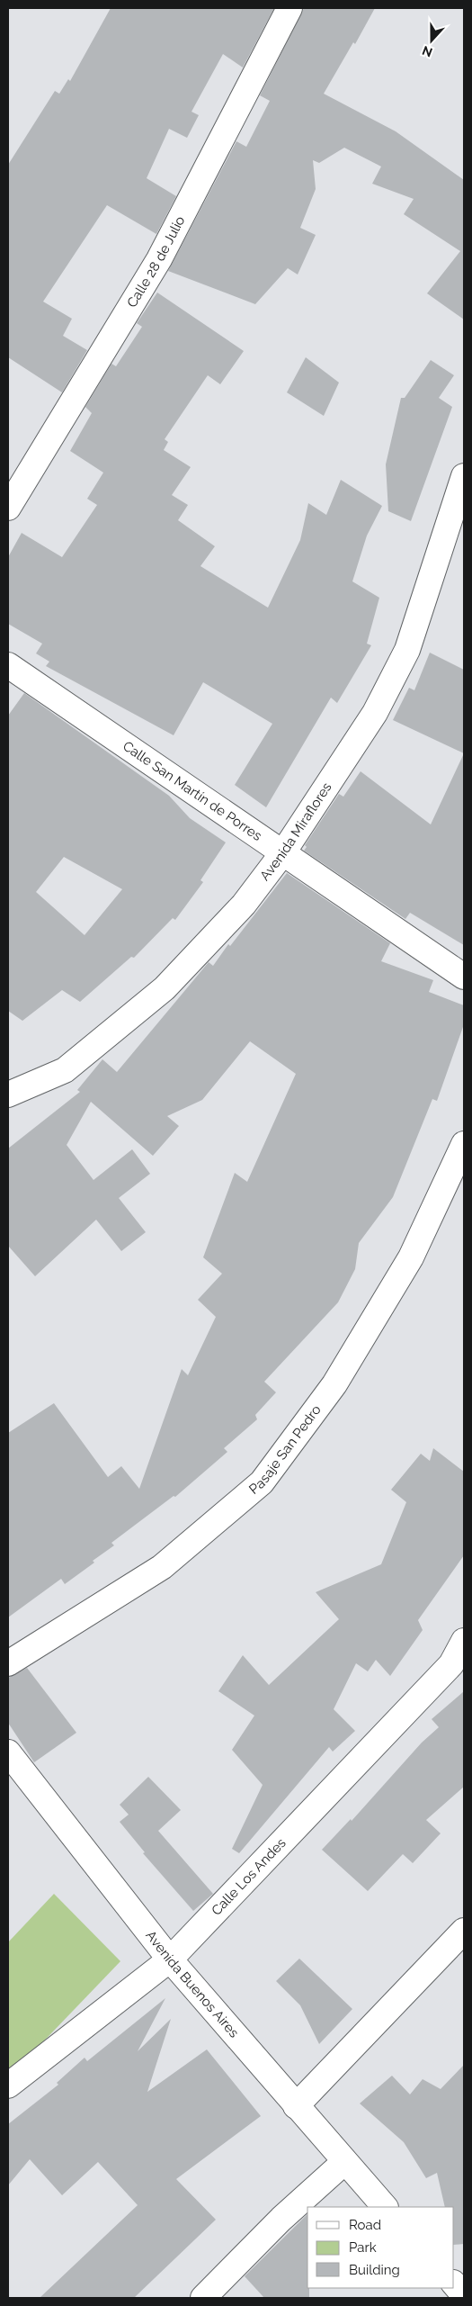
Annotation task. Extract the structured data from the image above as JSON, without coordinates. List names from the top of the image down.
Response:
{
  "streets": {
    "street": [
      "Calle 28 de Julio",
      "Calle San Martín de Porres",
      "Avenida Miraflores",
      "Pasaje San Pedro",
      "Calle Los Andes",
      "Avenida Buenos Aires"
    ]
  },
  "crossings": [
    ["Calle San Martín de Porres", "Avenida Miraflores"],
    ["Calle Los Andes", "Avenida Buenos Aires"]
  ],
  "legend": ["Road", "Park", "Building"],
  "north": "bottom"
}
